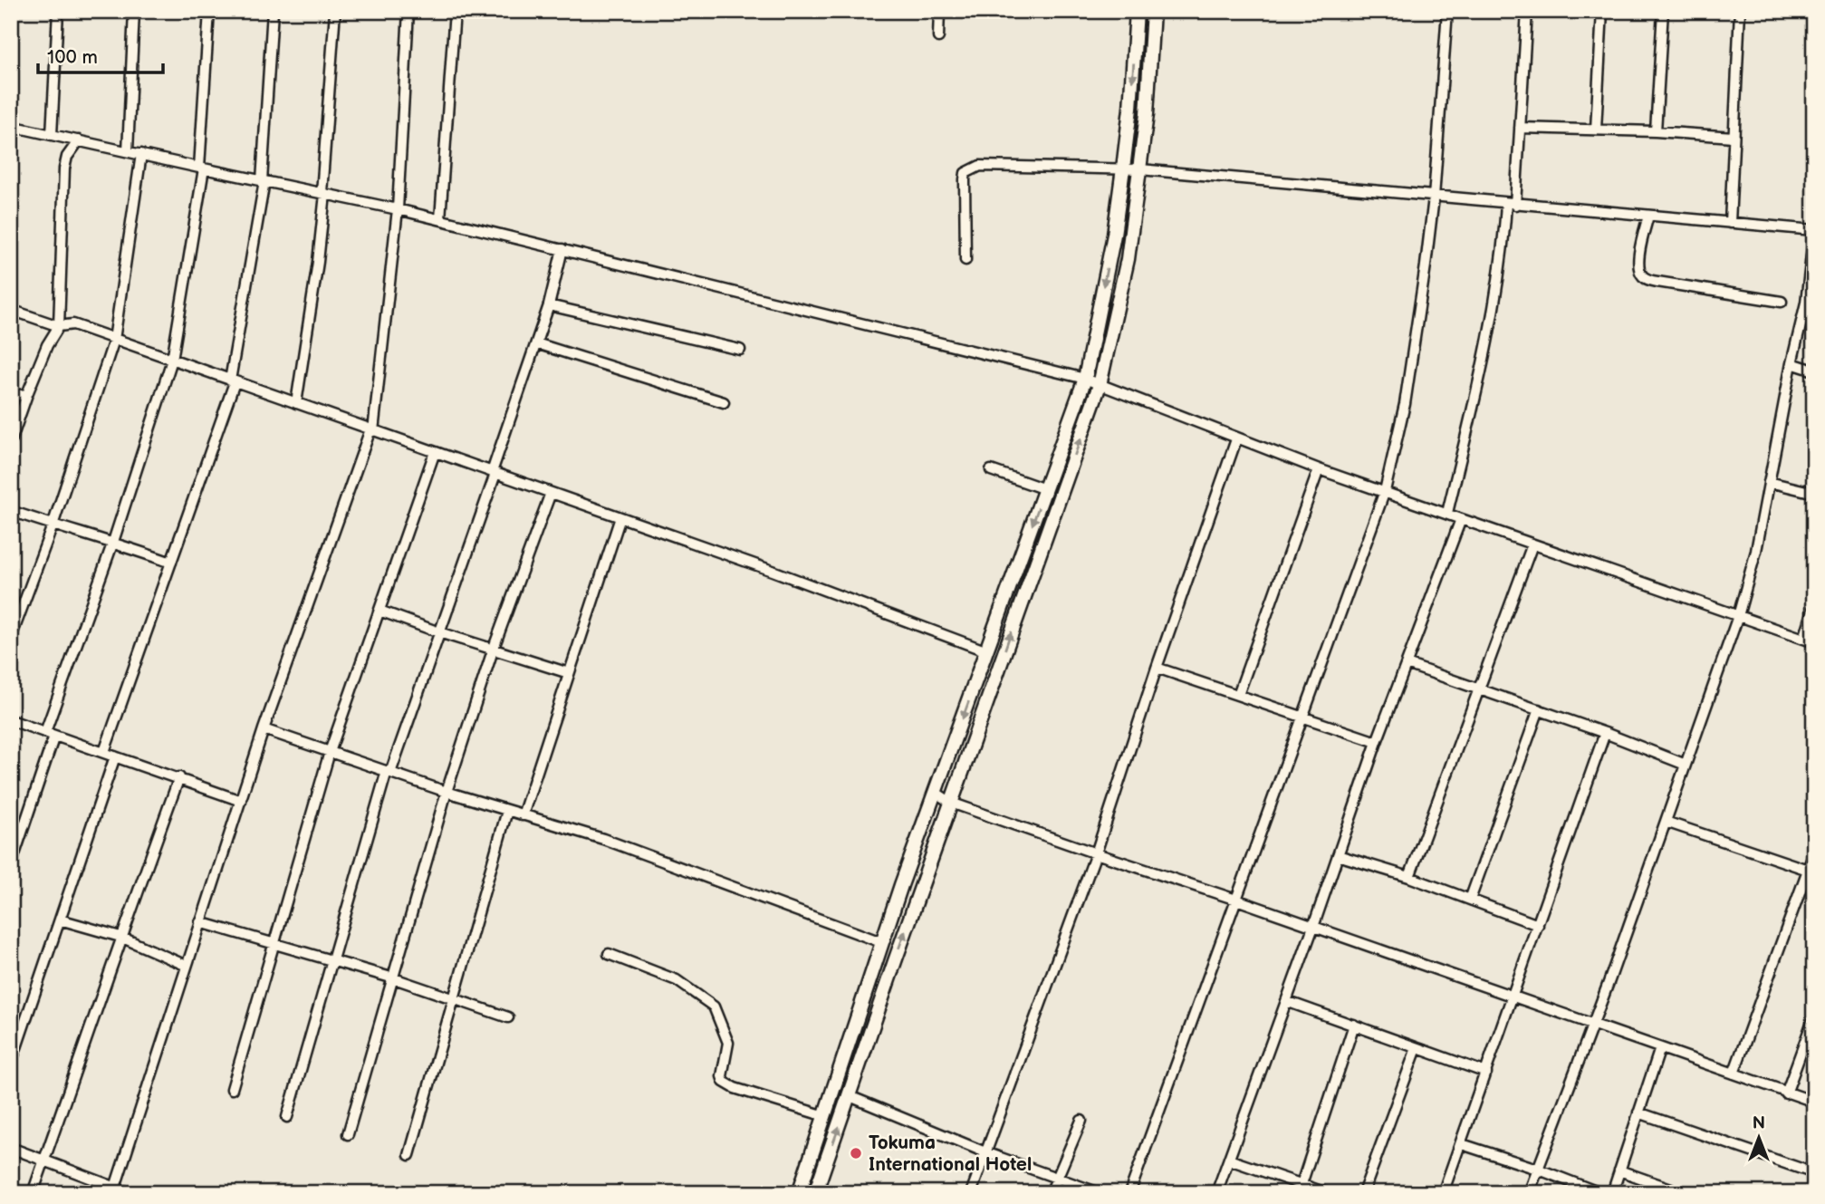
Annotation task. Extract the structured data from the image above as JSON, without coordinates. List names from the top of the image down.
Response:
{
  "places": ["Tokuma International Hotel"],
  "scale_bar": "100 m",
  "north": "top"
}
